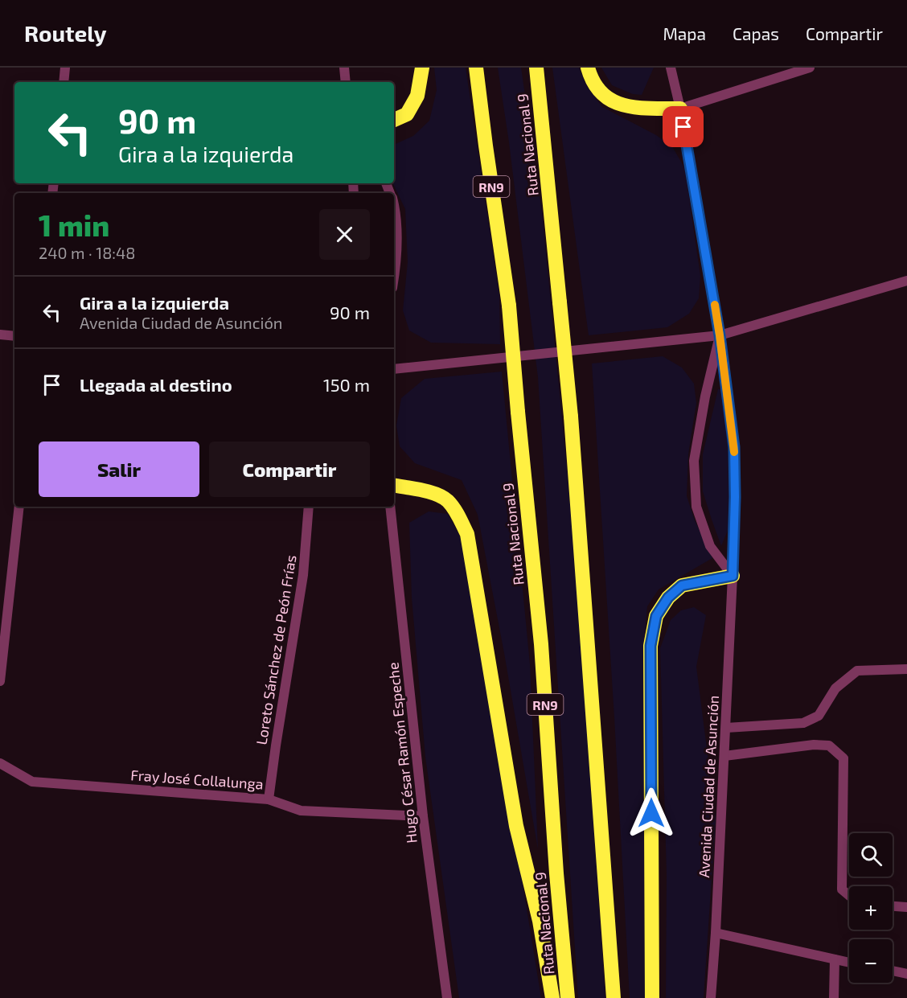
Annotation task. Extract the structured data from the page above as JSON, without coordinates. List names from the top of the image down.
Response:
{
  "streets": {
    "highway": ["Ruta Nacional 9", "RN9"],
    "street": [
      "Loreto Sánchez de Peón Frías",
      "Hugo César Ramón Espeche",
      "Fray José Collalunga",
      "Avenida Ciudad de Asunción"
    ]
  },
  "crossings": [
    ["Loreto Sánchez de Peón Frías", "Fray José Collalunga"],
    ["Hugo César Ramón Espeche", "Fray José Collalunga"]
  ],
  "page": {
    "header": "Routely",
    "nav": ["Mapa", "Capas", "Compartir"],
    "turn": ["90 m", "Gira a la izquierda"],
    "heading": ["1 min", "240 m · 18:48"],
    "list": [
      {
        "name": "Gira a la izquierda",
        "note": "Avenida Ciudad de Asunción",
        "value": "90 m"
      },
      {
        "name": "Llegada al destino",
        "value": "150 m"
      }
    ],
    "buttons": ["Salir", "Compartir"],
    "map_buttons": ["+", "−"]
  }
}
